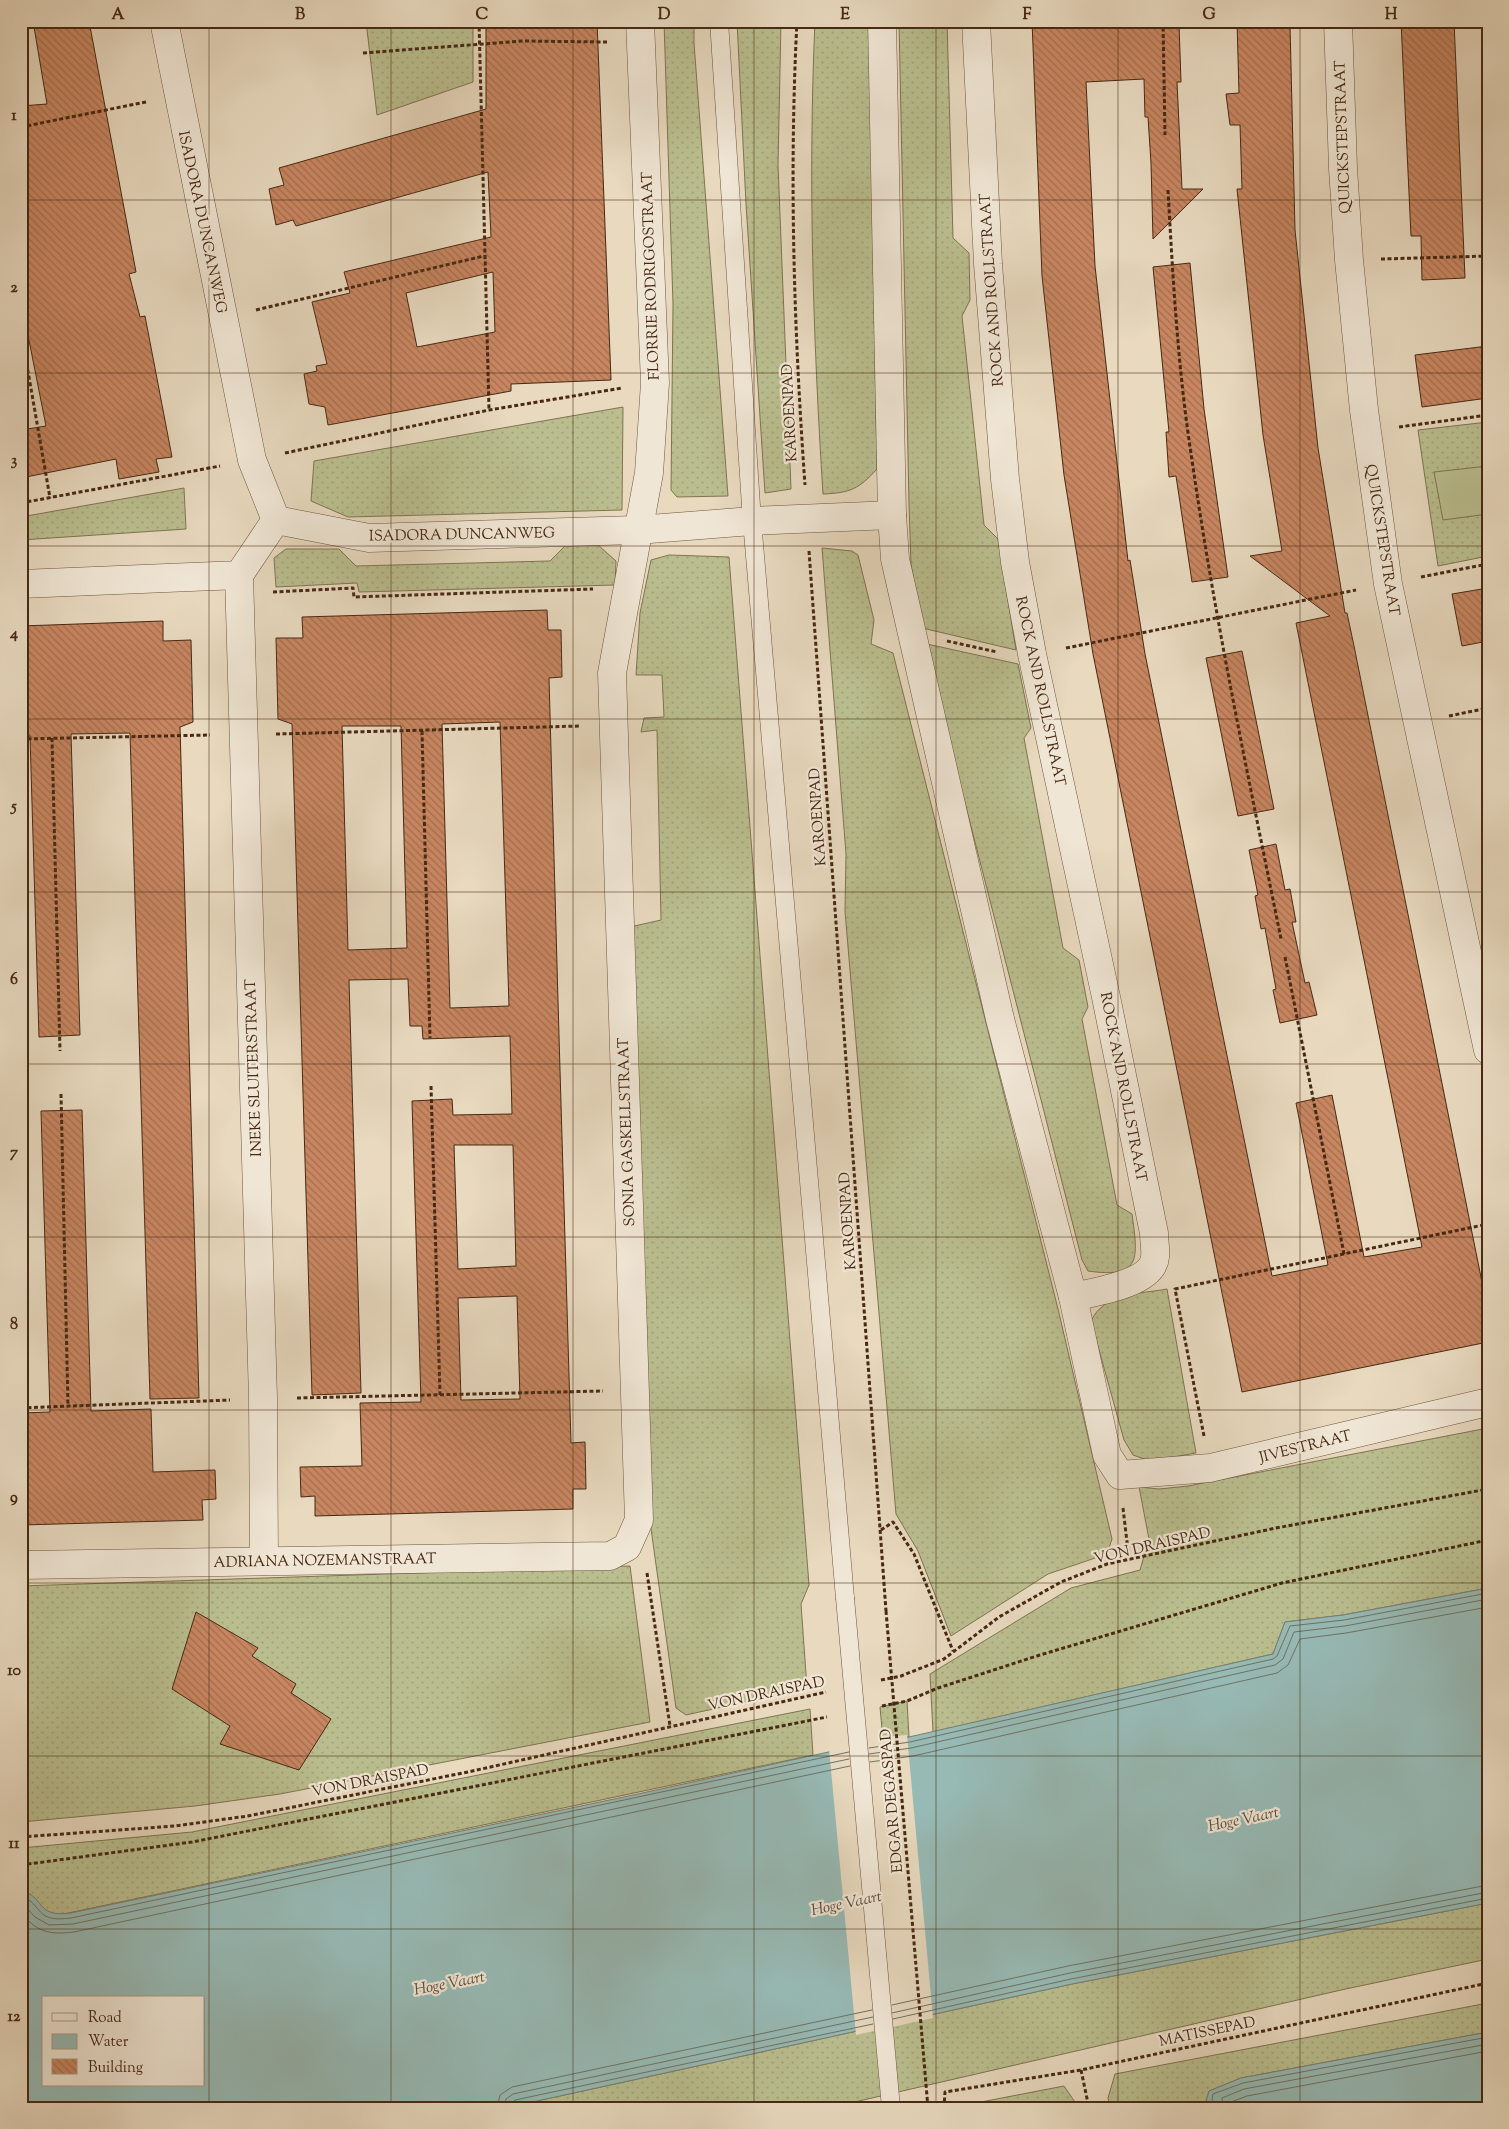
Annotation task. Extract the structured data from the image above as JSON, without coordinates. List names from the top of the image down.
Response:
{
  "streets": {
    "street": [
      "QUICKSTEPSTRAAT",
      "ISADORA DUNCANWEG",
      "FLORRIE RODRIGOSTRAAT",
      "ROCK AND ROLLSTRAAT",
      "INEKE SLUITERSTRAAT",
      "SONIA GASKELLSTRAAT",
      "JIVESTRAAT",
      "ADRIANA NOZEMANSTRAAT"
    ],
    "path": [
      "KAROENPAD",
      "VON DRAISPAD",
      "EDGAR DEGASPAD",
      "MATISSEPAD"
    ]
  },
  "crossings": [
    ["ISADORA DUNCANWEG", "FLORRIE RODRIGOSTRAAT"],
    ["ISADORA DUNCANWEG", "KAROENPAD"],
    ["ISADORA DUNCANWEG", "SONIA GASKELLSTRAAT"],
    ["FLORRIE RODRIGOSTRAAT", "SONIA GASKELLSTRAAT"],
    ["KAROENPAD", "EDGAR DEGASPAD"],
    ["INEKE SLUITERSTRAAT", "ADRIANA NOZEMANSTRAAT"],
    ["SONIA GASKELLSTRAAT", "ADRIANA NOZEMANSTRAAT"]
  ],
  "water": ["Hoge Vaart"],
  "legend": ["Road", "Water", "Building"],
  "grid": {
    "columns": [
      "A",
      "B",
      "C",
      "D",
      "E",
      "F",
      "G",
      "H"
    ],
    "rows": [
      "1",
      "2",
      "3",
      "4",
      "5",
      "6",
      "7",
      "8",
      "9",
      "10",
      "11",
      "12"
    ]
  }
}
